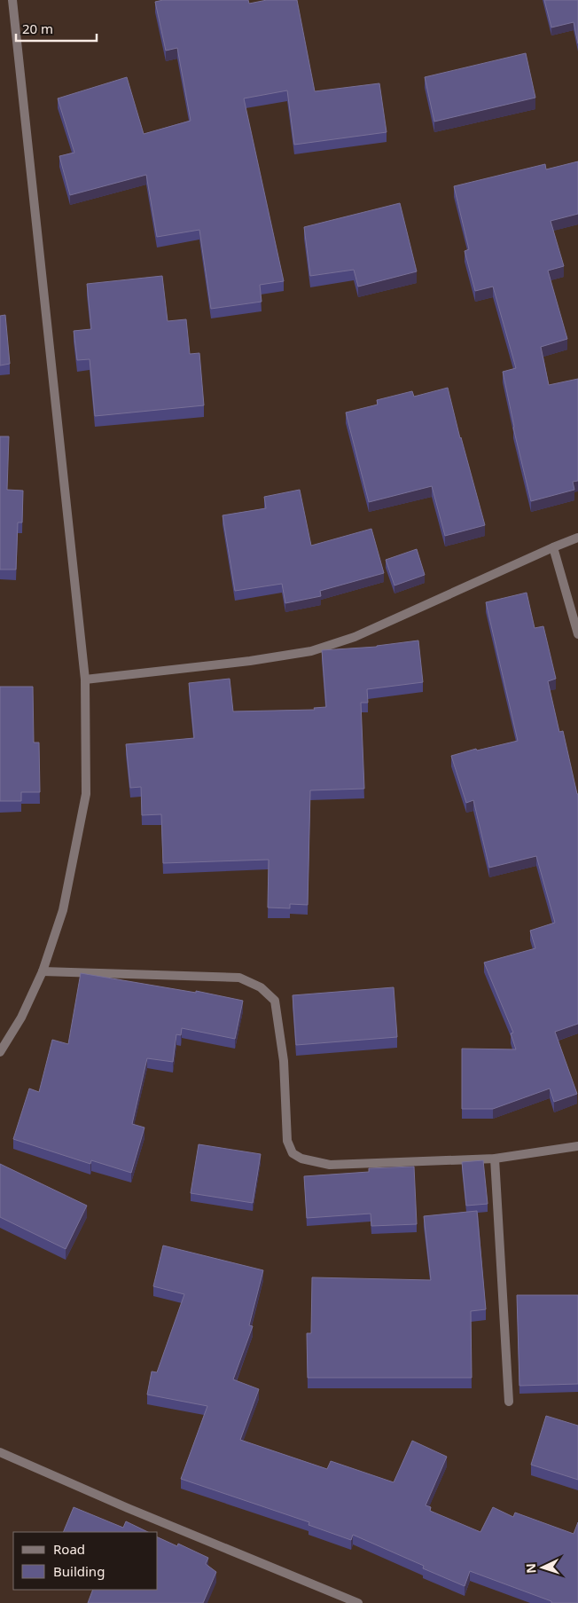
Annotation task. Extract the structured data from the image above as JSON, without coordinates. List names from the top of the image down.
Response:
{
  "legend": ["Road", "Building"],
  "scale_bar": "20 m",
  "north": "left"
}
